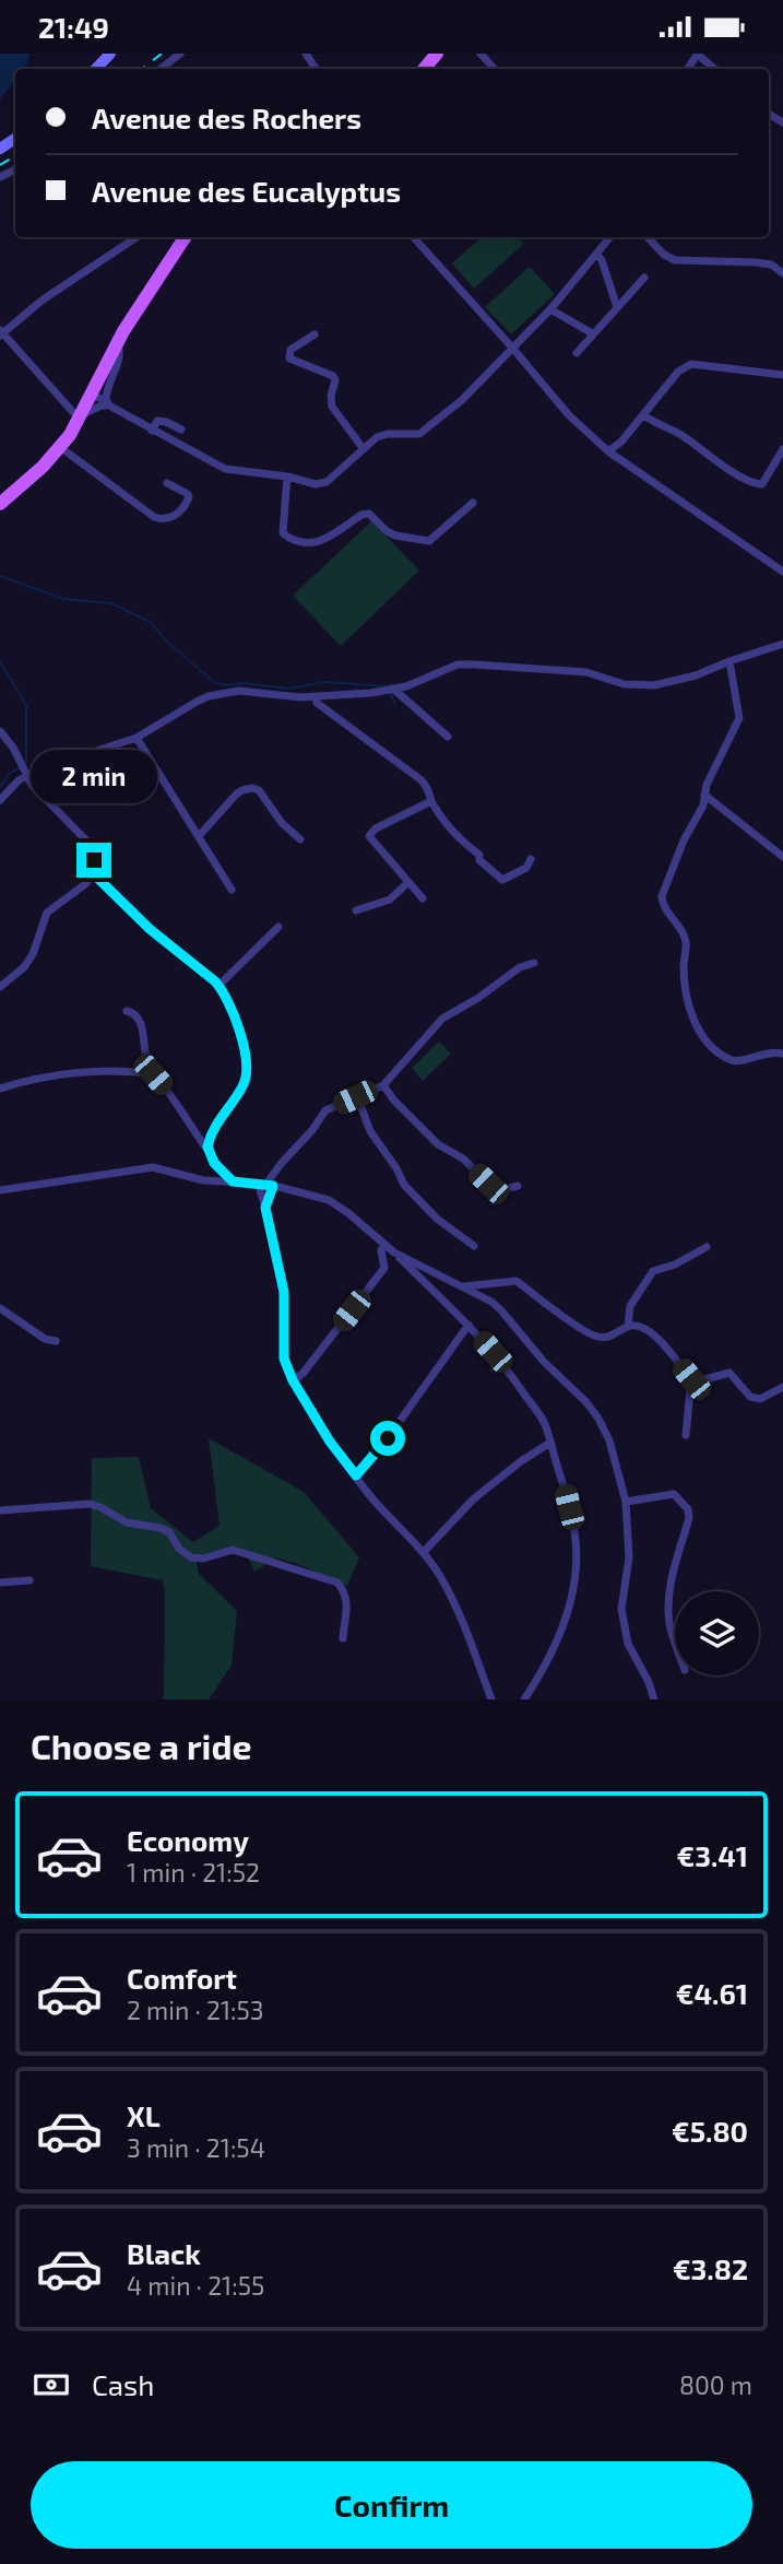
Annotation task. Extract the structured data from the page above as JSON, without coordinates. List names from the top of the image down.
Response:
{
  "page": {
    "status": "21:49",
    "banner": ["Avenue des Rochers", "Avenue des Eucalyptus"],
    "bubble": "2 min",
    "heading": "Choose a ride",
    "list": [
      {
        "name": "Economy",
        "note": "1 min · 21:52",
        "value": "€3.41"
      },
      {
        "name": "Comfort",
        "note": "2 min · 21:53",
        "value": "€4.61"
      },
      {
        "name": "XL",
        "note": "3 min · 21:54",
        "value": "€5.80"
      },
      {
        "name": "Black",
        "note": "4 min · 21:55",
        "value": "€3.82"
      }
    ],
    "pay": ["Cash", "800 m"],
    "buttons": "Confirm"
  }
}
